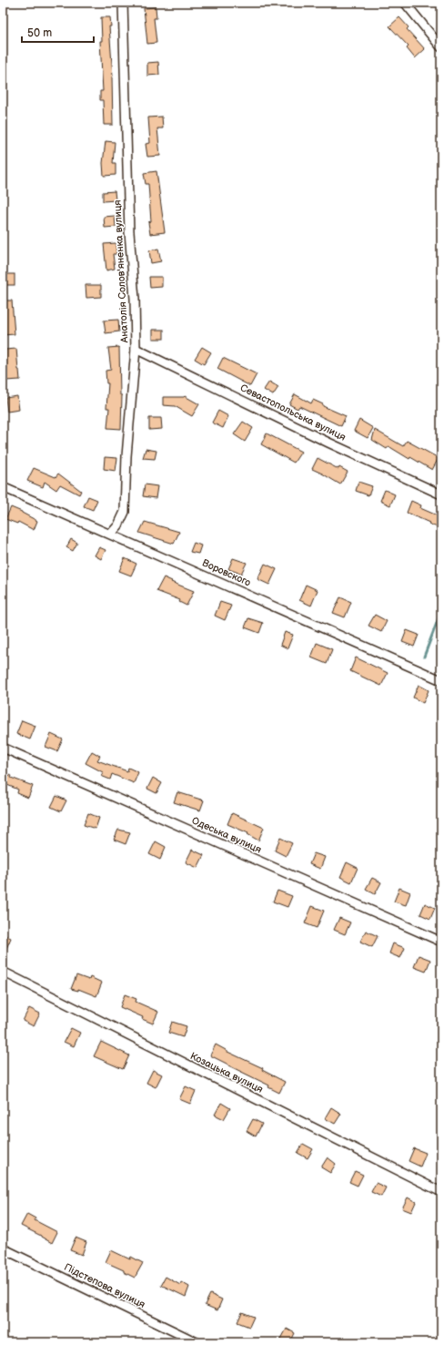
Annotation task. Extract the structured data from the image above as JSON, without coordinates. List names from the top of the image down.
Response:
{
  "streets": {
    "street": [
      "Анатолія Солов'яненка вулиця",
      "Севастопольська вулиця",
      "Воровского",
      "Одеська вулиця",
      "Козацька вулиця",
      "Підстепова вулиця"
    ]
  },
  "crossings": [
    ["Анатолія Солов'яненка вулиця", "Севастопольська вулиця"],
    ["Анатолія Солов'яненка вулиця", "Воровского"]
  ],
  "scale_bar": "50 m"
}
